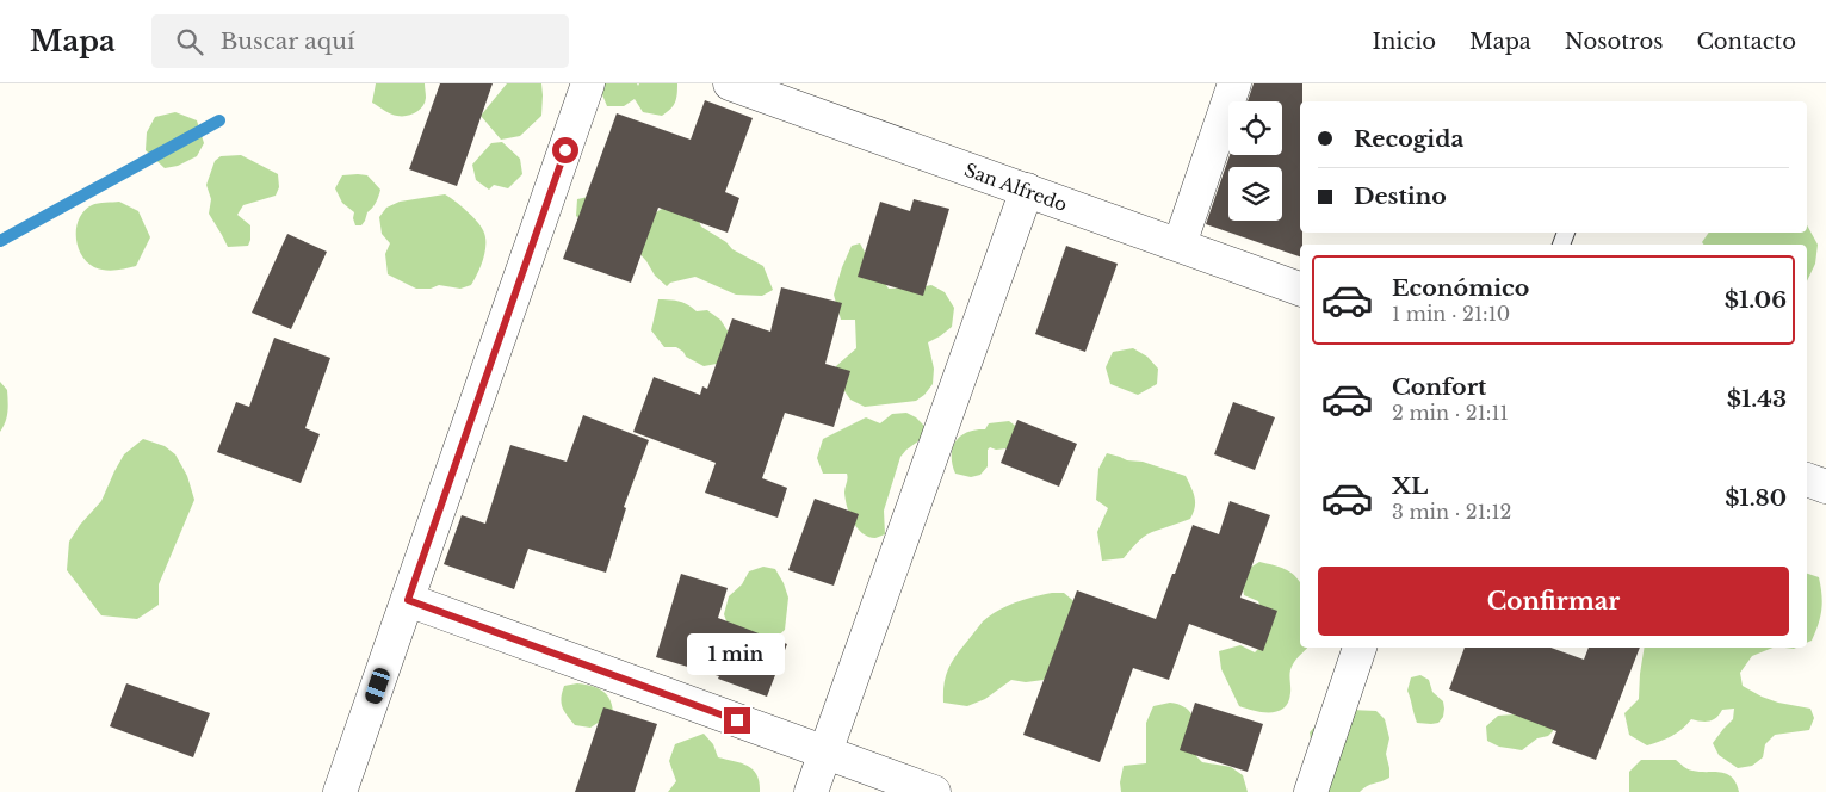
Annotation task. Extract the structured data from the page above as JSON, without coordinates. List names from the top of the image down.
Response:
{
  "streets": {
    "street": ["San Alfredo"]
  },
  "page": {
    "header": "Mapa",
    "search": "Buscar aquí",
    "nav": [
      "Inicio",
      "Mapa",
      "Nosotros",
      "Contacto"
    ],
    "banner": ["Recogida", "Destino"],
    "list": [
      {
        "name": "Económico",
        "note": "1 min · 21:10",
        "value": "$1.06"
      },
      {
        "name": "Confort",
        "note": "2 min · 21:11",
        "value": "$1.43"
      },
      {
        "name": "XL",
        "note": "3 min · 21:12",
        "value": "$1.80"
      }
    ],
    "buttons": "Confirmar",
    "bubble": "1 min"
  }
}
